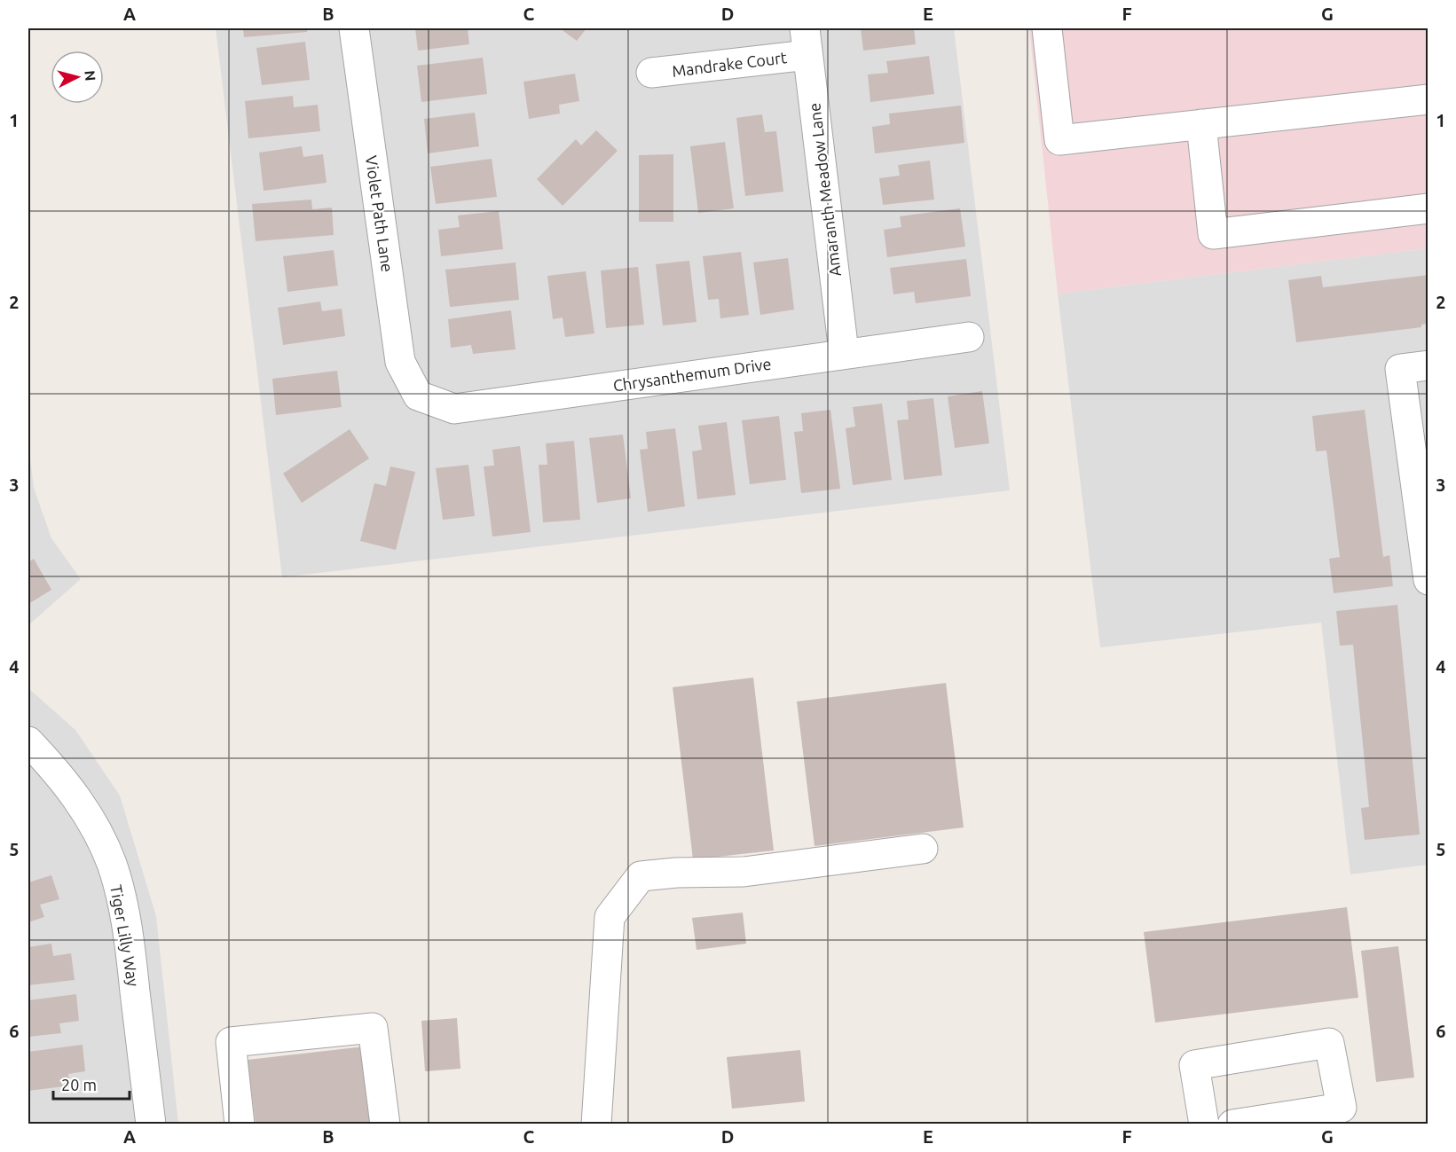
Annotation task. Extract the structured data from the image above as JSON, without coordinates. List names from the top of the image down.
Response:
{
  "streets": {
    "street": [
      "Mandrake Court",
      "Amaranth Meadow Lane",
      "Violet Path Lane",
      "Chrysanthemum Drive",
      "Tiger Lilly Way"
    ]
  },
  "crossings": [
    ["Mandrake Court", "Amaranth Meadow Lane"],
    ["Amaranth Meadow Lane", "Chrysanthemum Drive"],
    ["Violet Path Lane", "Chrysanthemum Drive"]
  ],
  "scale_bar": "20 m",
  "north": "right",
  "grid": {
    "columns": [
      "A",
      "B",
      "C",
      "D",
      "E",
      "F",
      "G"
    ],
    "rows": [
      "1",
      "2",
      "3",
      "4",
      "5",
      "6"
    ]
  }
}
